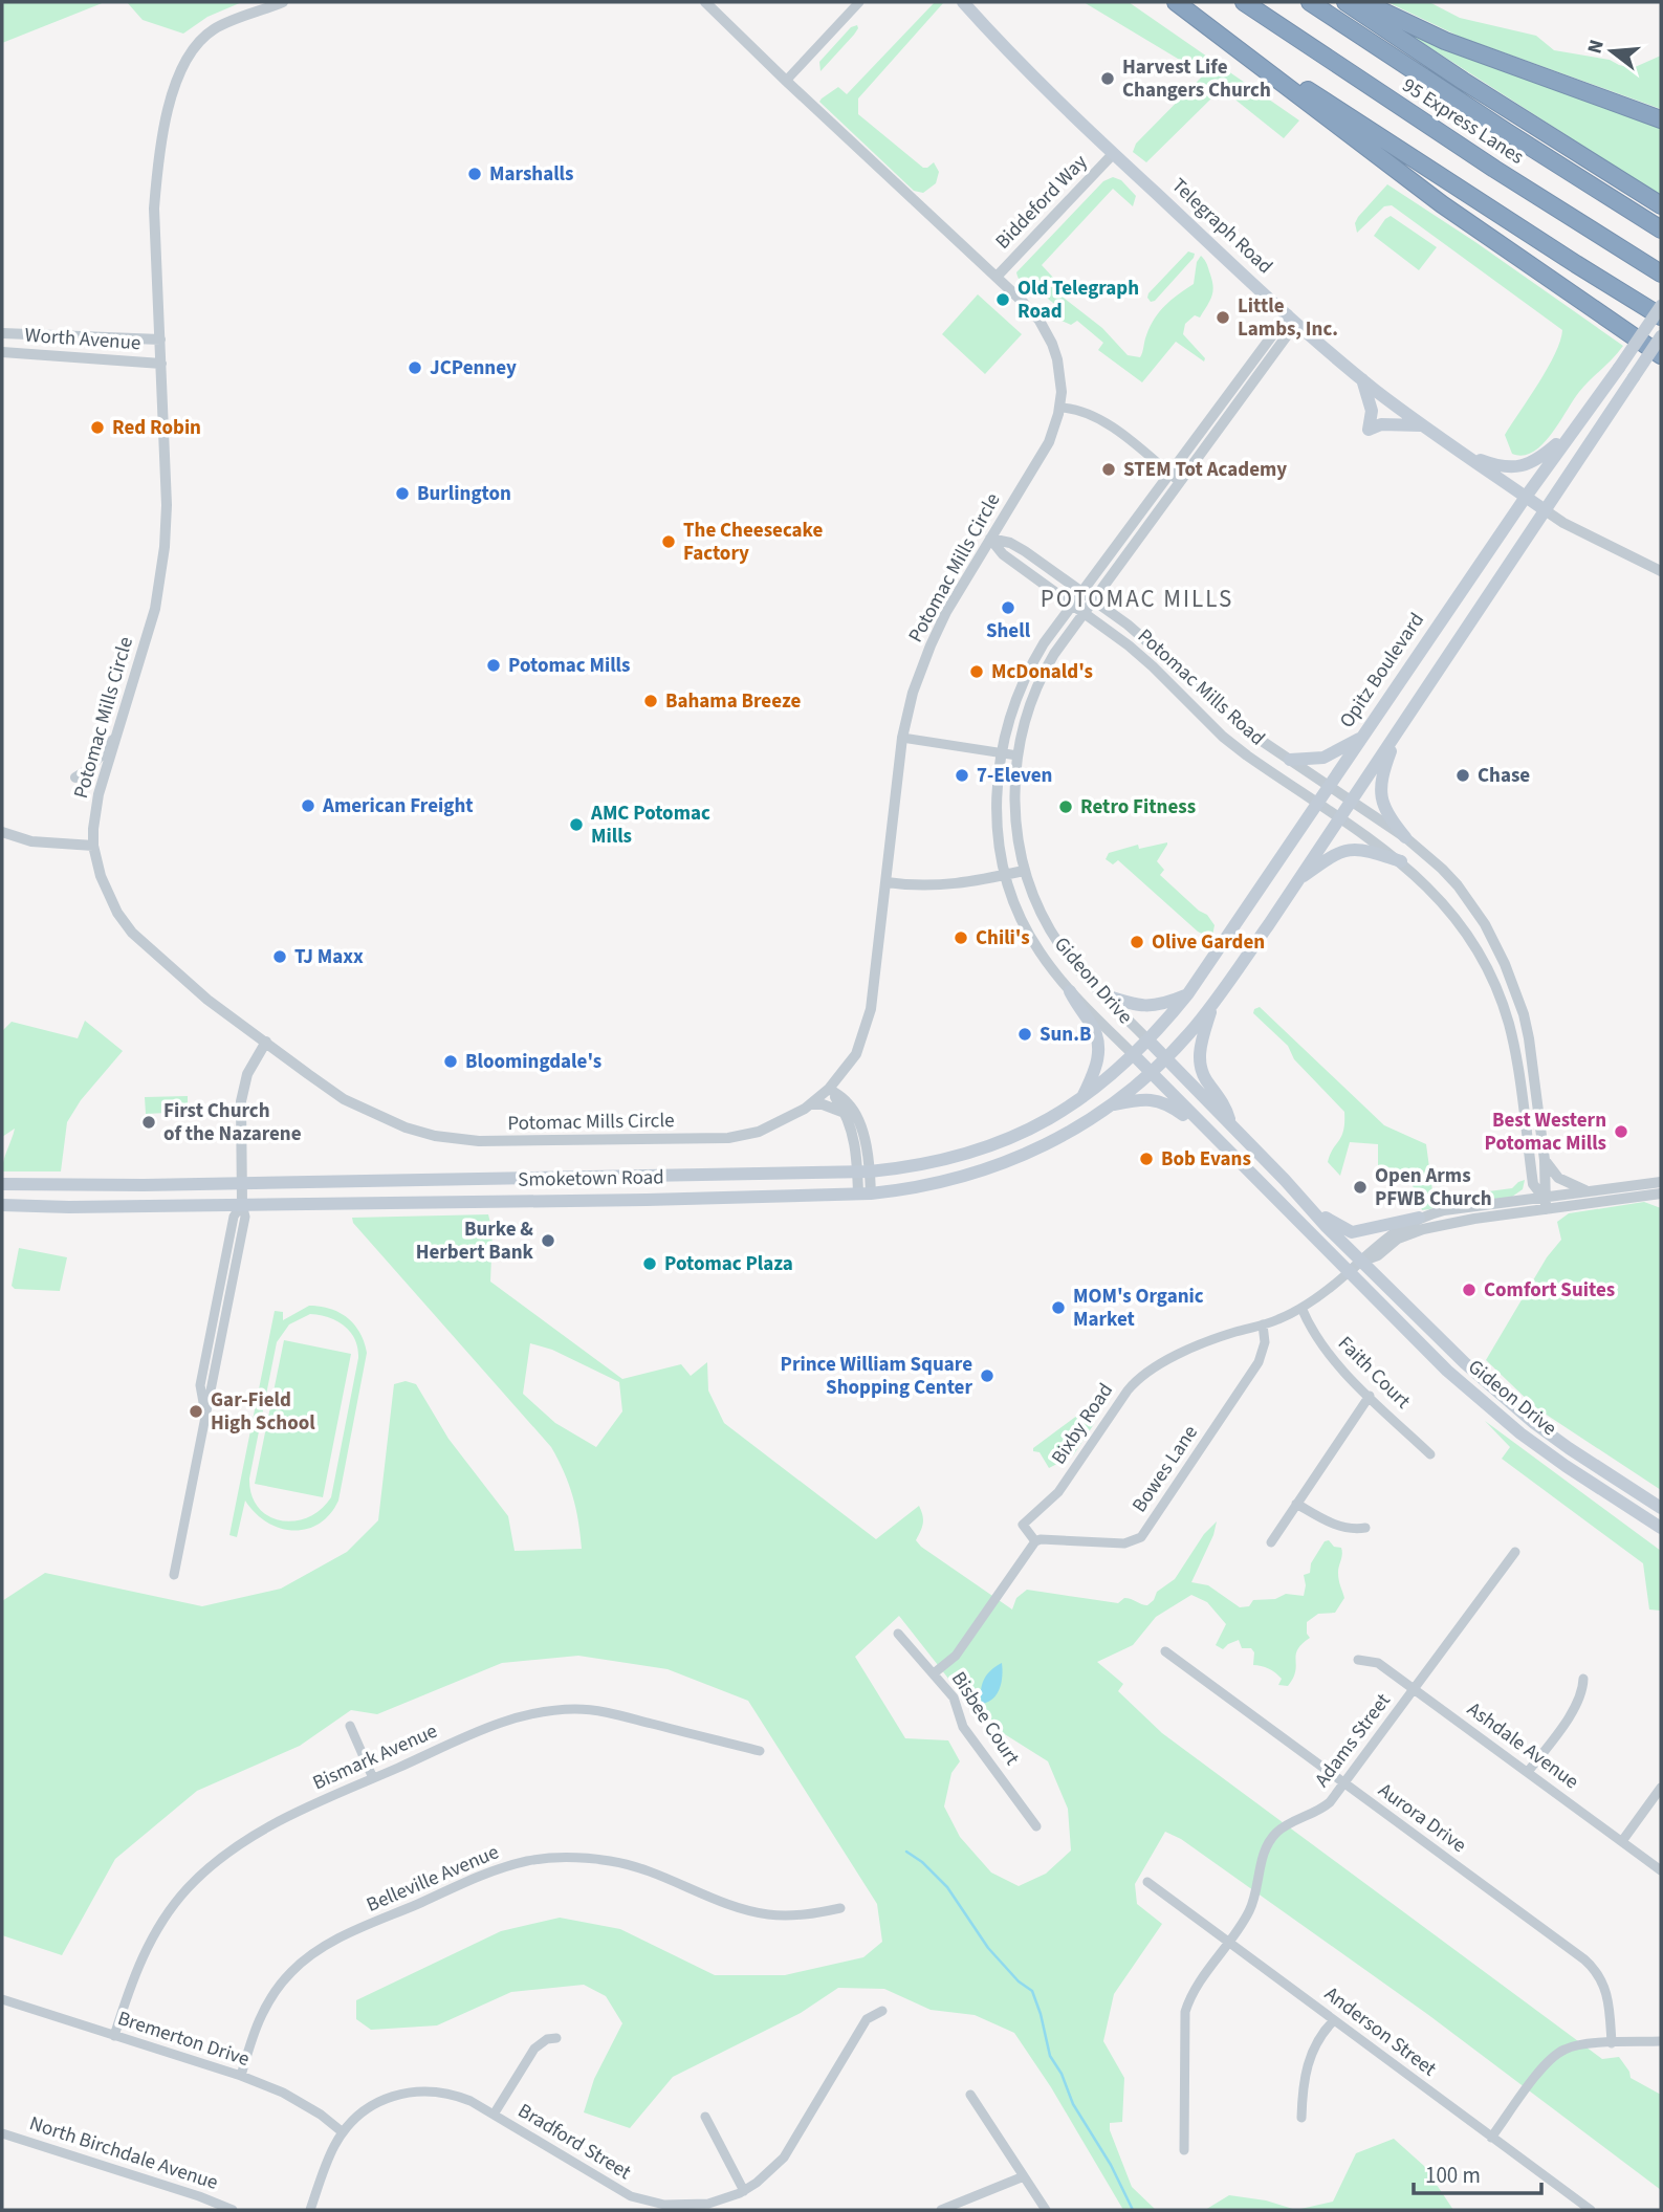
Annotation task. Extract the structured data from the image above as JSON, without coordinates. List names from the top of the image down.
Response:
{
  "streets": {
    "highway": ["95 Express Lanes"],
    "main road": [
      "Telegraph Road",
      "Opitz Boulevard",
      "Gideon Drive",
      "Smoketown Road"
    ],
    "street": [
      "Biddeford Way",
      "Worth Avenue",
      "Potomac Mills Circle",
      "Potomac Mills Road",
      "Faith Court",
      "Bixby Road",
      "Bowes Lane",
      "Bisbee Court",
      "Adams Street",
      "Ashdale Avenue",
      "Bismark Avenue",
      "Aurora Drive",
      "Belleville Avenue",
      "Anderson Street",
      "Bremerton Drive",
      "Bradford Street",
      "North Birchdale Avenue"
    ]
  },
  "crossings": [
    ["Biddeford Way", "Telegraph Road"],
    ["Biddeford Way", "Potomac Mills Circle"],
    ["Telegraph Road", "Opitz Boulevard"],
    ["Telegraph Road", "Gideon Drive"],
    ["Worth Avenue", "Potomac Mills Circle"],
    ["Potomac Mills Circle", "Potomac Mills Road"],
    ["Opitz Boulevard", "Potomac Mills Road"],
    ["Opitz Boulevard", "Gideon Drive"],
    ["Opitz Boulevard", "Smoketown Road"],
    ["Potomac Mills Road", "Gideon Drive"],
    ["Gideon Drive", "Smoketown Road"],
    ["Gideon Drive", "Bixby Road"],
    ["Faith Court", "Bixby Road"],
    ["Bixby Road", "Bowes Lane"],
    ["Adams Street", "Ashdale Avenue"],
    ["Adams Street", "Aurora Drive"],
    ["Adams Street", "Anderson Street"],
    ["Bismark Avenue", "Bremerton Drive"],
    ["Belleville Avenue", "Bremerton Drive"],
    ["Bremerton Drive", "Bradford Street"]
  ],
  "districts": ["POTOMAC MILLS"],
  "places": [
    "Harvest Life Changers Church",
    "Marshalls",
    "Old Telegraph Road",
    "Little Lambs, Inc.",
    "JCPenney",
    "Red Robin",
    "STEM Tot Academy",
    "Burlington",
    "The Cheesecake Factory",
    "Shell",
    "Potomac Mills",
    "McDonald's",
    "Bahama Breeze",
    "7-Eleven",
    "Chase",
    "American Freight",
    "Retro Fitness",
    "AMC Potomac Mills",
    "Chili's",
    "Olive Garden",
    "TJ Maxx",
    "Sun.B",
    "Bloomingdale's",
    "First Church of the Nazarene",
    "Best Western Potomac Mills",
    "Bob Evans",
    "Open Arms PFWB Church",
    "Burke & Herbert Bank",
    "Potomac Plaza",
    "Comfort Suites",
    "MOM's Organic Market",
    "Prince William Square Shopping Center",
    "Gar-Field High School"
  ],
  "scale_bar": "100 m",
  "north": "left"
}
